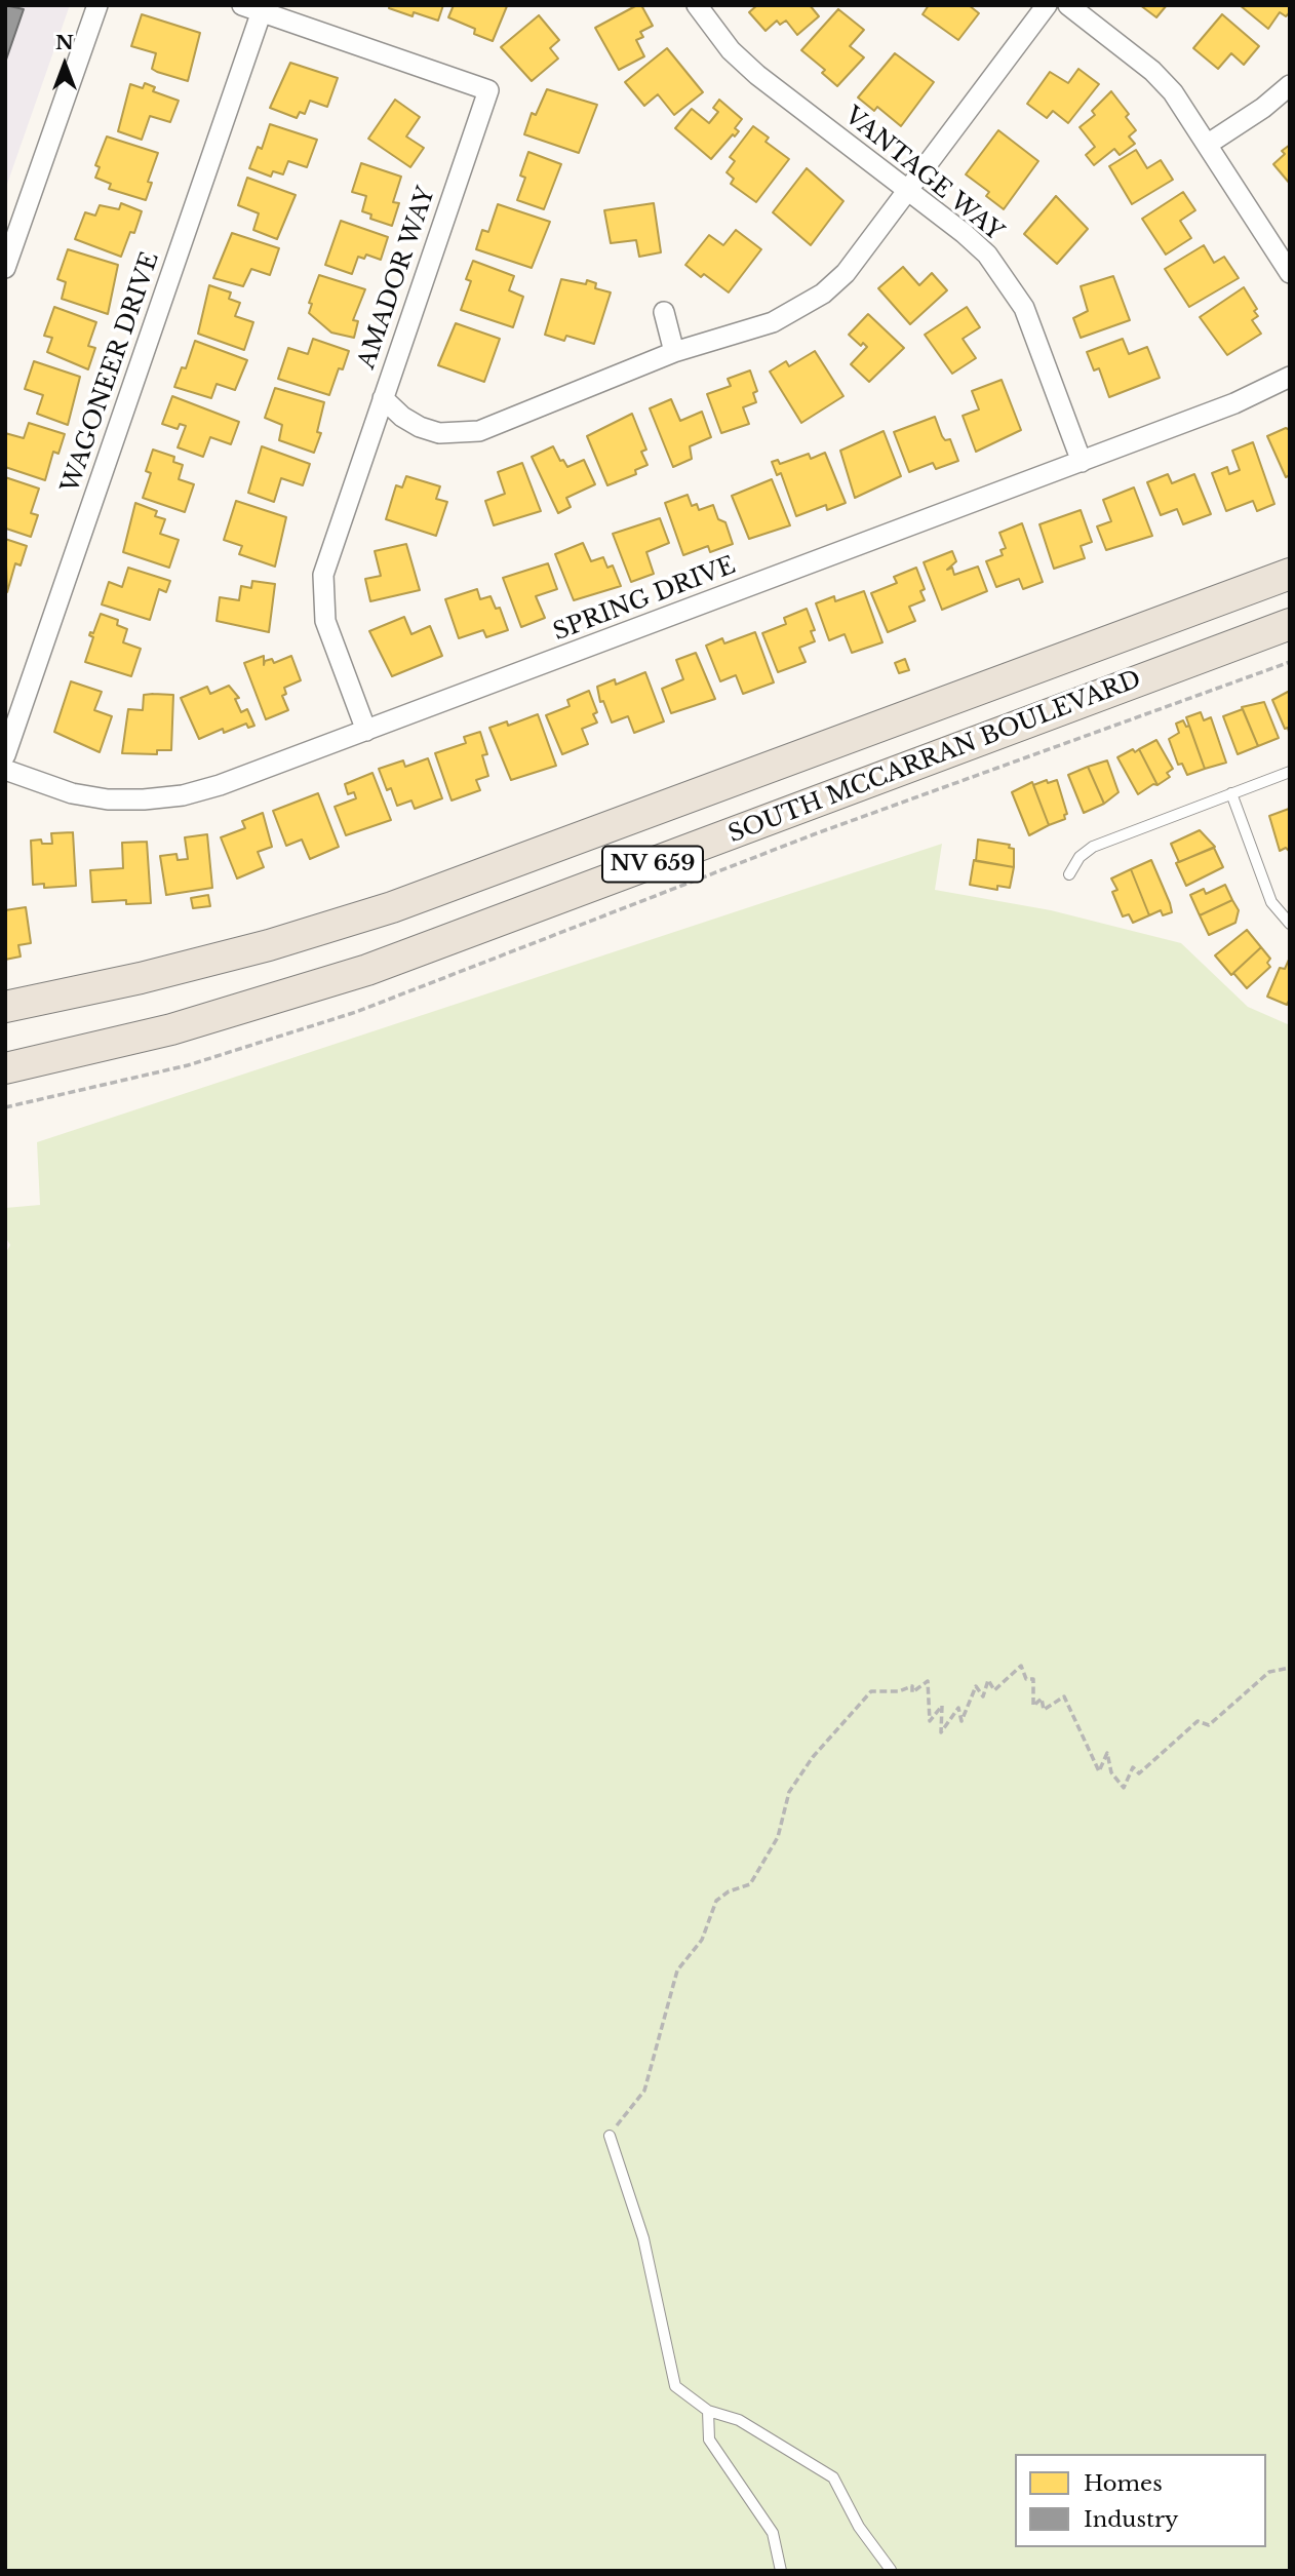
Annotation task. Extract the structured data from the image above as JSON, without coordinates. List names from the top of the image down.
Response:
{
  "streets": {
    "main road": ["SOUTH MCCARRAN BOULEVARD", "NV 659"],
    "street": [
      "VANTAGE WAY",
      "AMADOR WAY",
      "WAGONEER DRIVE",
      "SPRING DRIVE"
    ]
  },
  "crossings": [
    ["VANTAGE WAY", "SPRING DRIVE"],
    ["AMADOR WAY", "WAGONEER DRIVE"],
    ["AMADOR WAY", "SPRING DRIVE"]
  ],
  "legend": ["Homes", "Industry"],
  "north": "top"
}
